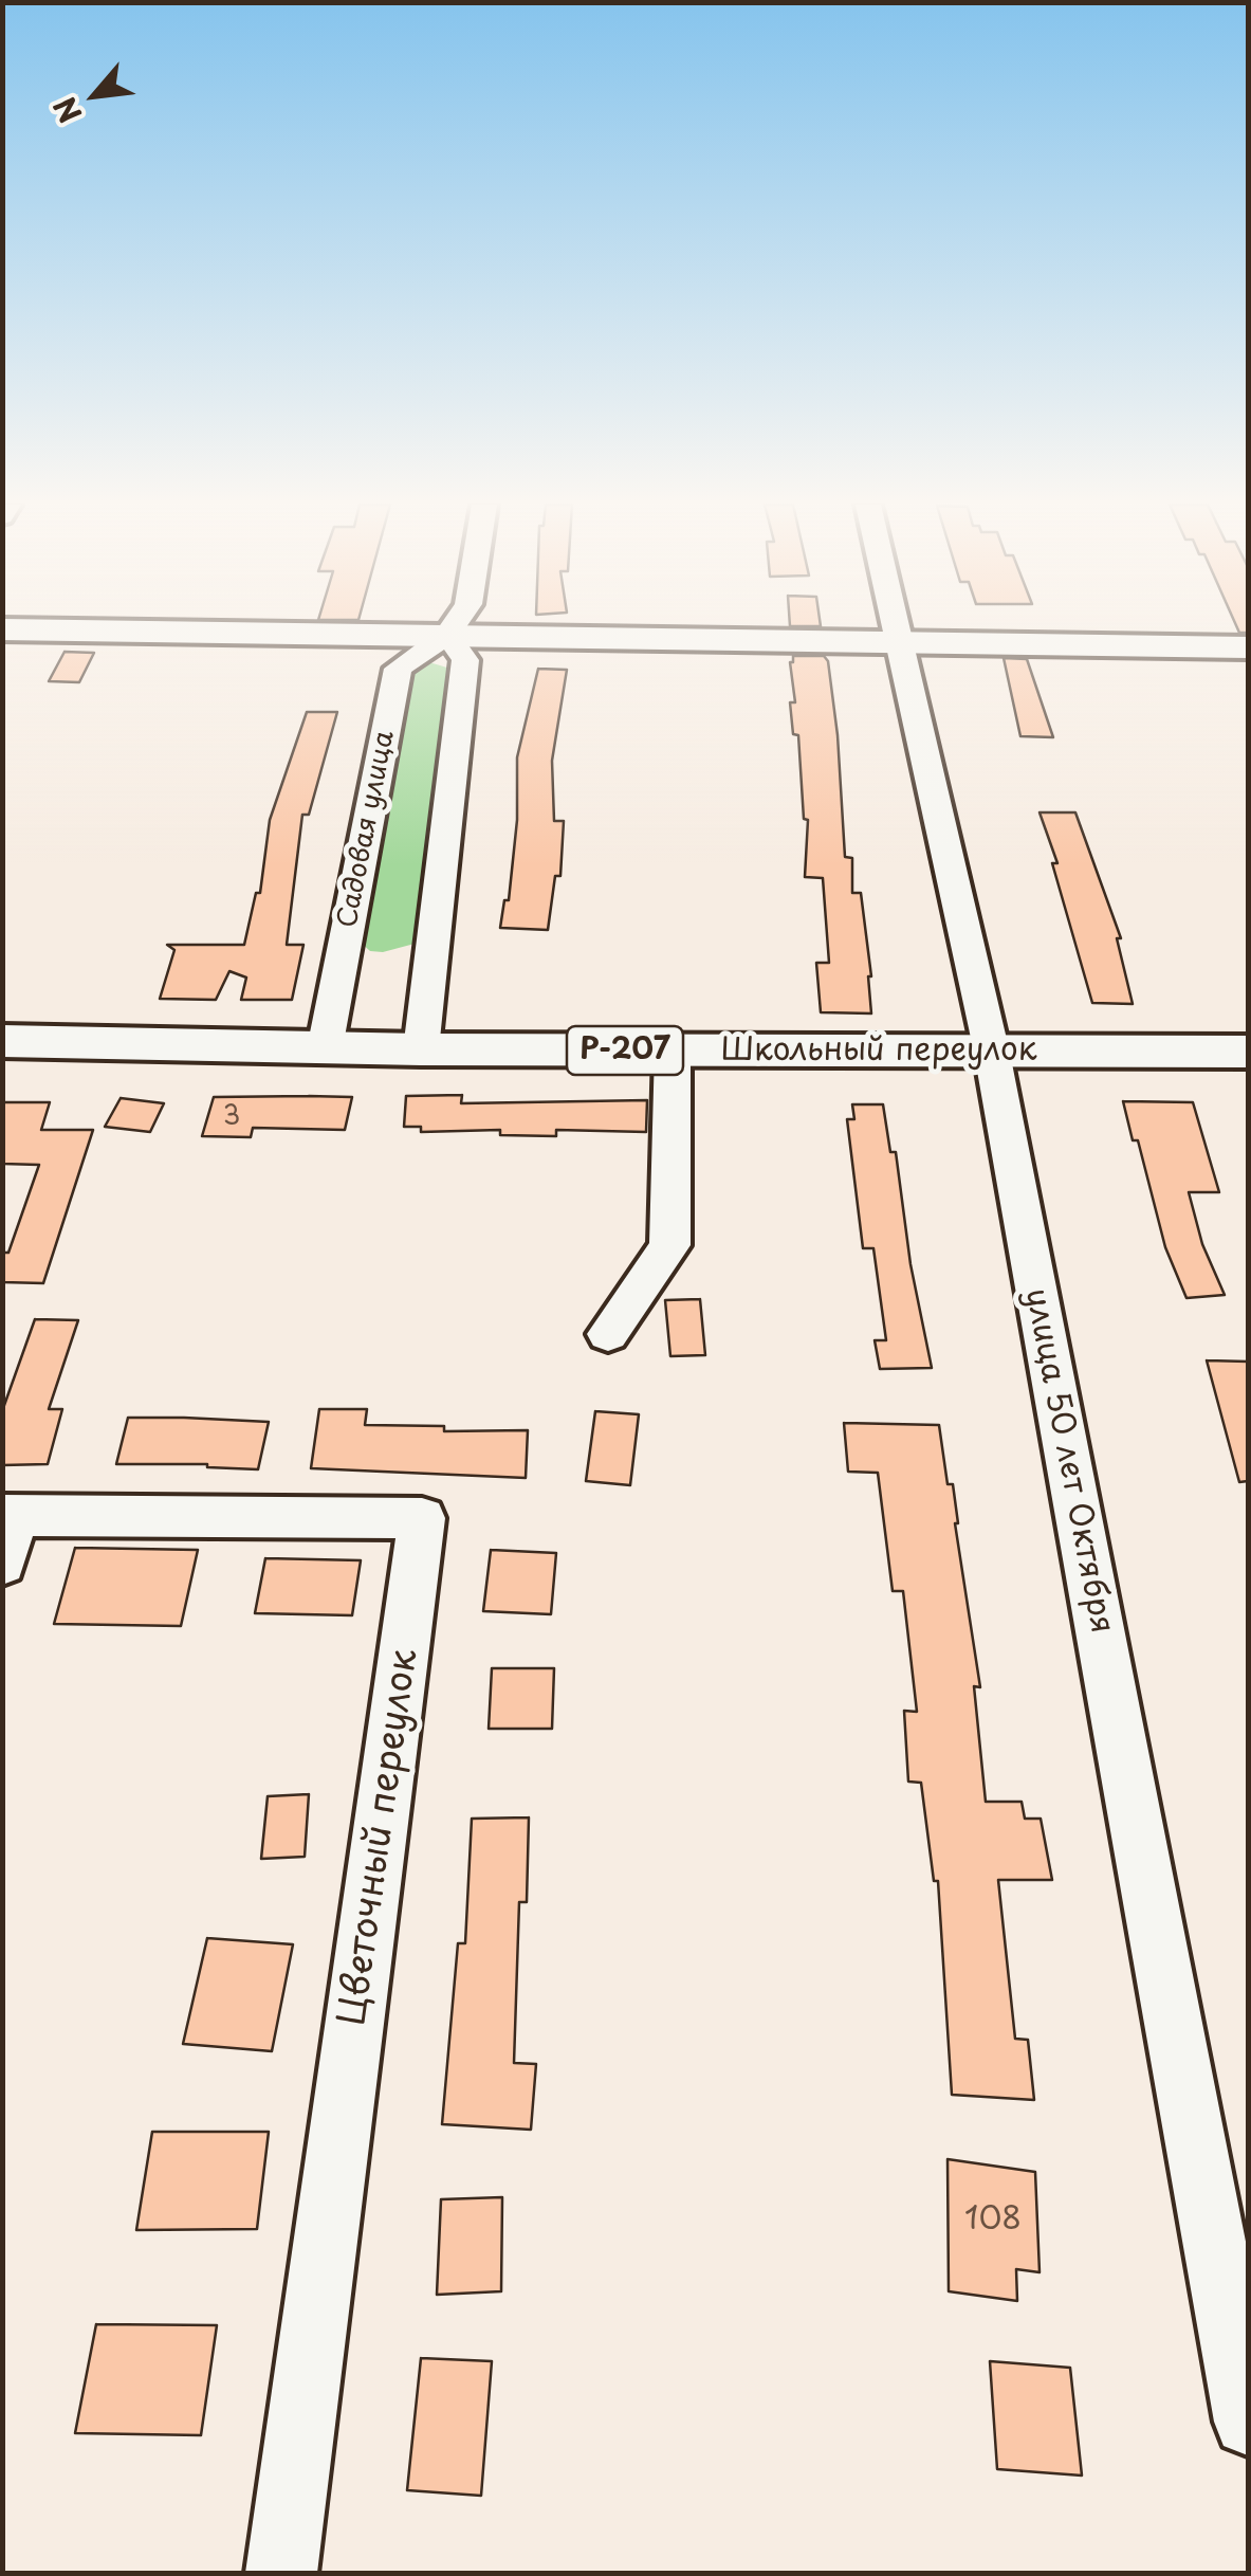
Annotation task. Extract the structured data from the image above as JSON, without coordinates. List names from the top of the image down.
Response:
{
  "streets": {
    "main road": ["Р-207", "Школьный переулок"],
    "street": ["Садовая улица", "улица 50 лет Октября", "Цветочный переулок"]
  },
  "crossings": [
    ["Садовая улица", "Школьный переулок"],
    ["Школьный переулок", "улица 50 лет Октября"]
  ],
  "house_numbers": ["3", "108"],
  "north": "bottom left"
}
